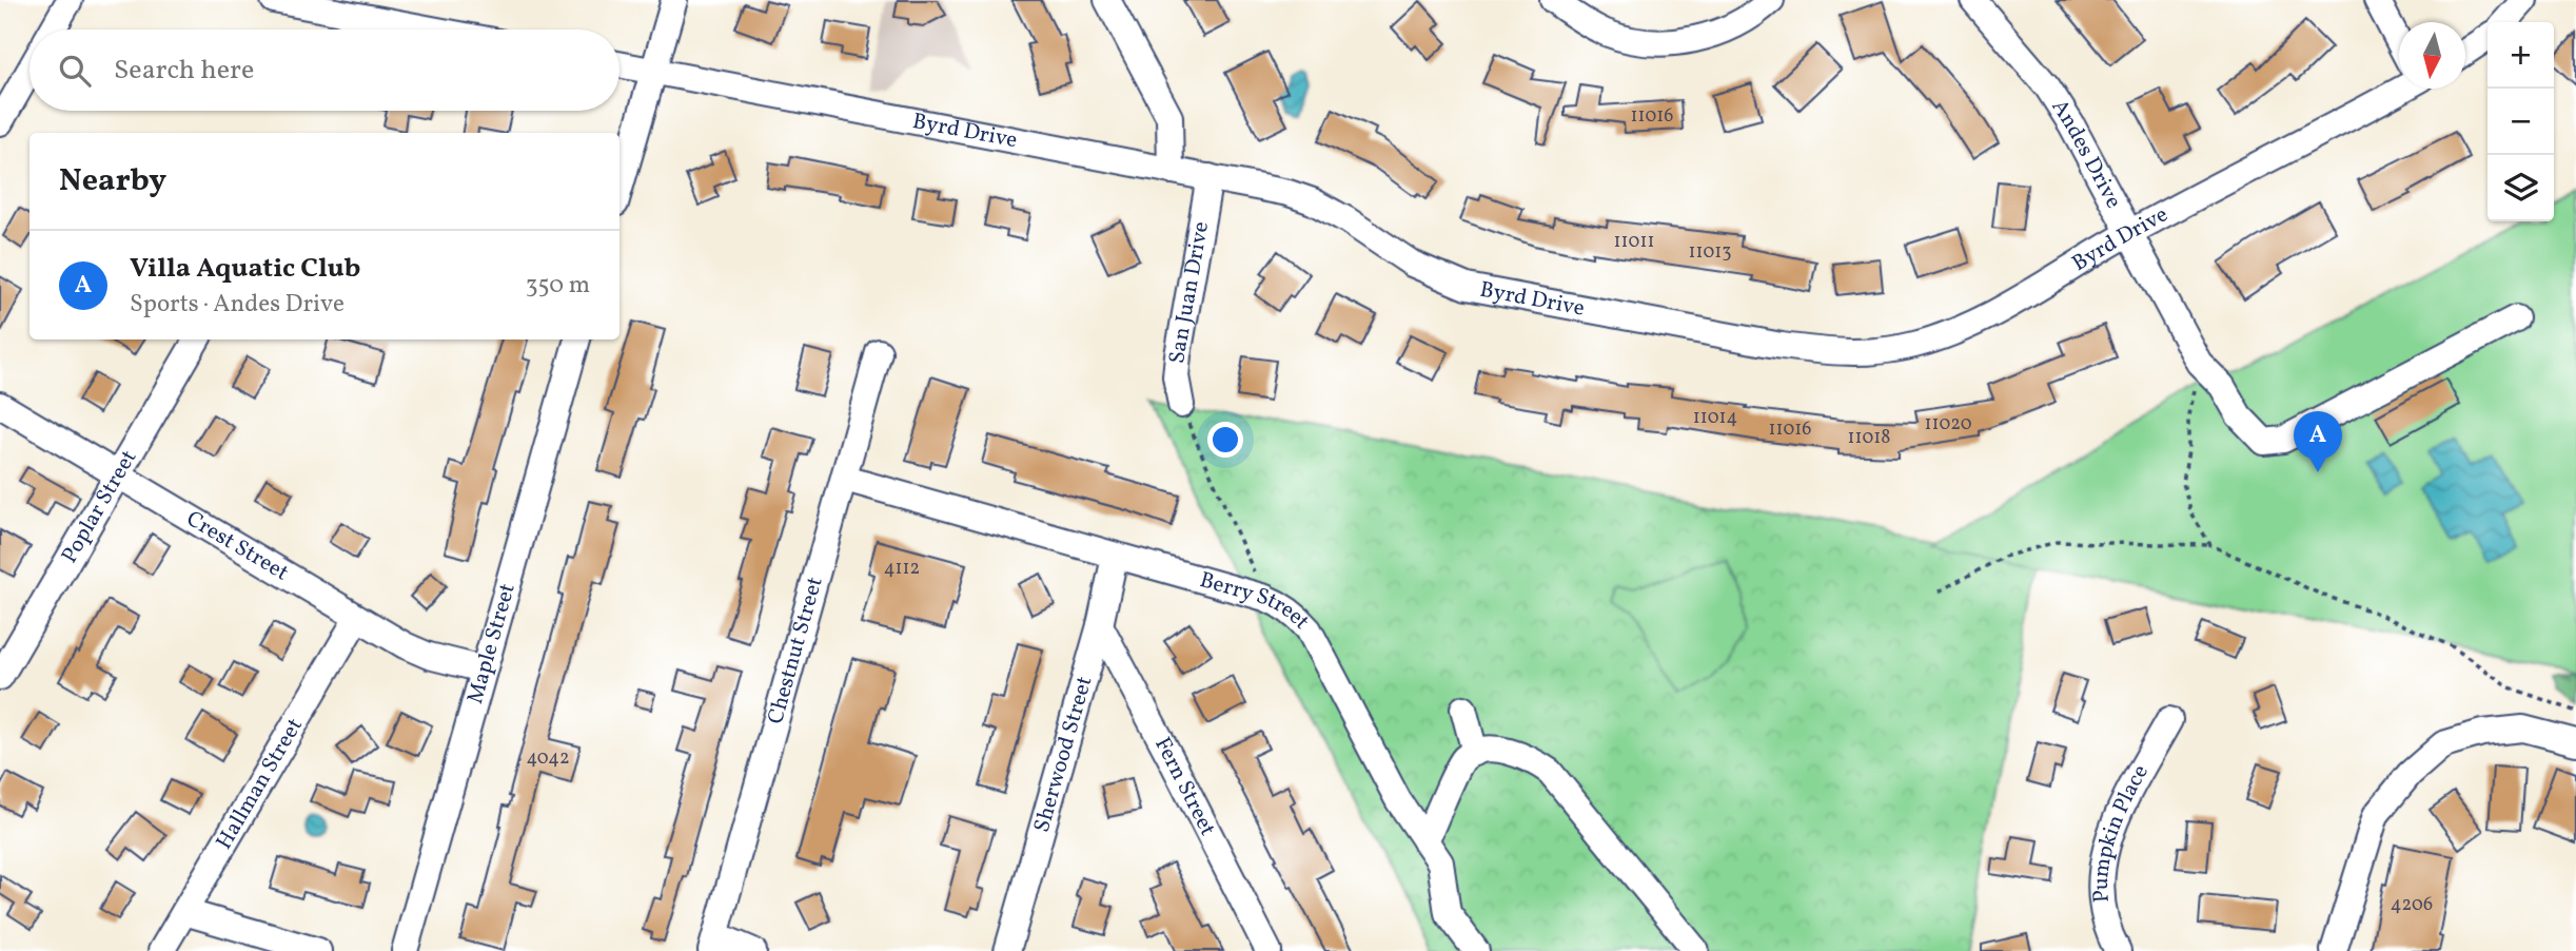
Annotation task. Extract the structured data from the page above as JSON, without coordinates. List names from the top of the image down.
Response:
{
  "streets": {
    "street": [
      "Byrd Drive",
      "Andes Drive",
      "San Juan Drive",
      "Poplar Street",
      "Crest Street",
      "Berry Street",
      "Maple Street",
      "Chestnut Street",
      "Sherwood Street",
      "Hallman Street",
      "Fern Street",
      "Pumpkin Place"
    ]
  },
  "crossings": [
    ["Byrd Drive", "Andes Drive"],
    ["Byrd Drive", "San Juan Drive"],
    ["Poplar Street", "Crest Street"],
    ["Crest Street", "Maple Street"],
    ["Crest Street", "Hallman Street"],
    ["Berry Street", "Chestnut Street"],
    ["Berry Street", "Sherwood Street"],
    ["Sherwood Street", "Fern Street"]
  ],
  "house_numbers": [
    "11016",
    "11011",
    "11013",
    "11014",
    "11020",
    "11016",
    "11018",
    "4112",
    "4042",
    "4206"
  ],
  "north": "bottom",
  "page": {
    "map_buttons": ["+", "−"],
    "search": "Search here",
    "heading": "Nearby",
    "list": [
      {
        "mark": "A",
        "name": "Villa Aquatic Club",
        "note": "Sports · Andes Drive",
        "value": "350 m"
      }
    ],
    "pins": "A"
  }
}
